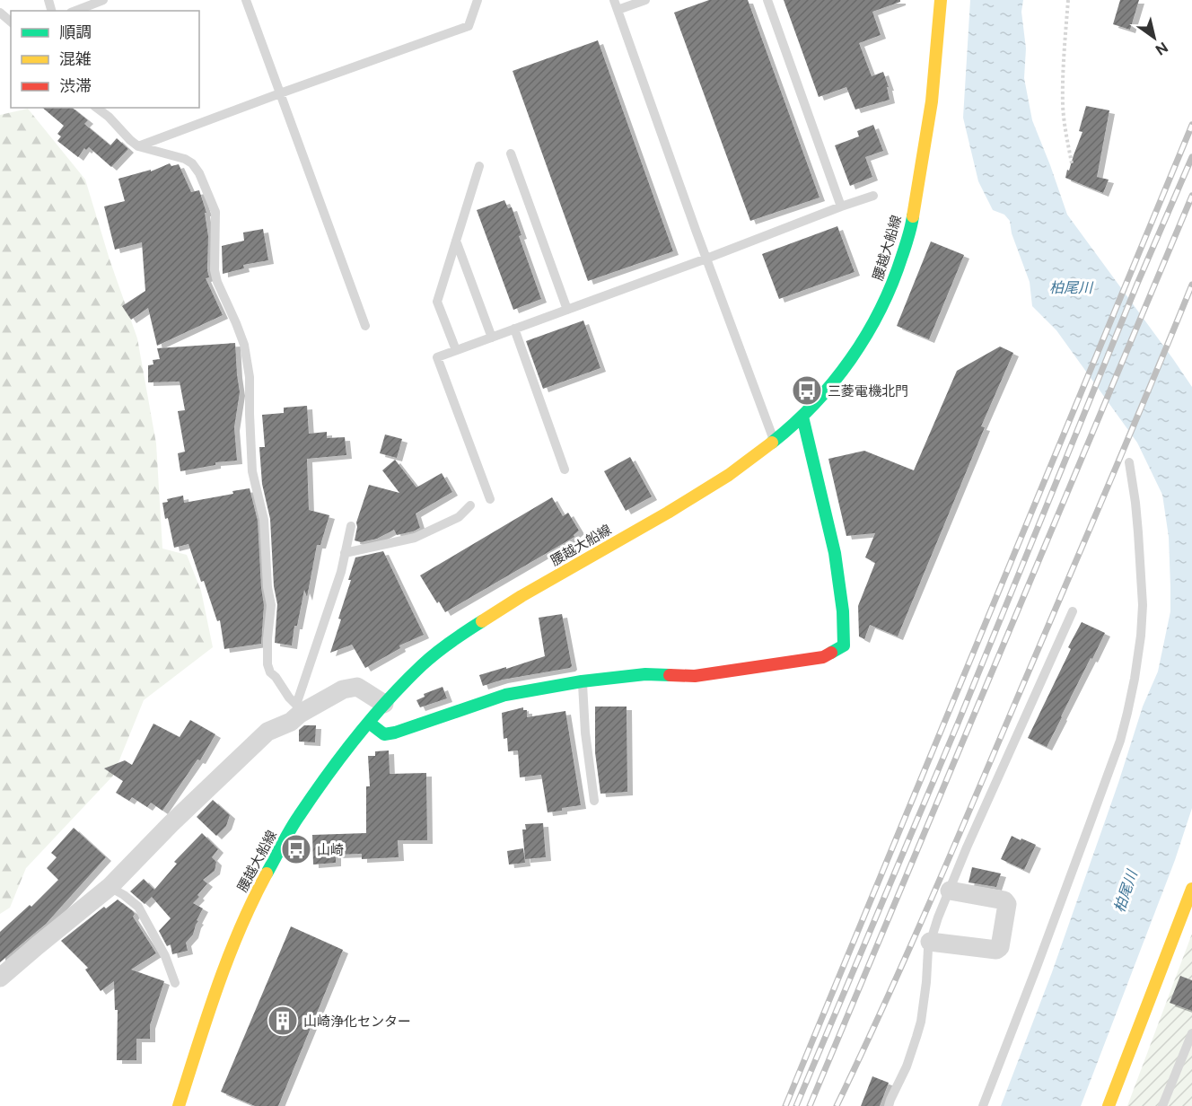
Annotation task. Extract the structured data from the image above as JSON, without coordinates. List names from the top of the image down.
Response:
{
  "streets": {
    "main road": ["腰越大船線"]
  },
  "water": ["柏尾川"],
  "places": {
    "bus stop": ["三菱電機北門", "山崎"],
    "building": ["山崎浄化センター"]
  },
  "legend": ["順調", "混雑", "渋滞"],
  "north": "bottom right"
}
